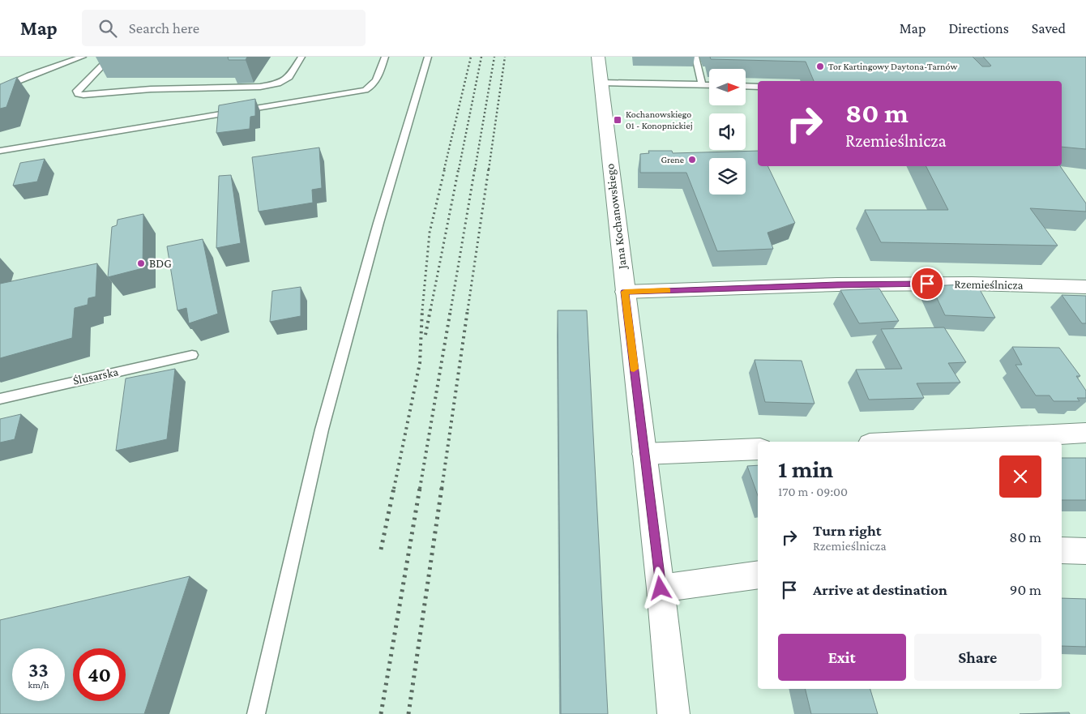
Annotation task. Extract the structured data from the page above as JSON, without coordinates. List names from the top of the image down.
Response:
{
  "streets": {
    "street": ["Jana Kochanowskiego", "Rzemieślnicza"],
    "lane": ["Ślusarska"]
  },
  "crossings": [
    ["Jana Kochanowskiego", "Rzemieślnicza"]
  ],
  "places": {
    "other": ["Tor Kartingowy Daytona-Tarnów", "Grene", "BDG"],
    "transit": ["Kochanowskiego 01 - Konopnickiej"]
  },
  "north": "right",
  "page": {
    "header": "Map",
    "search": "Search here",
    "nav": ["Map", "Directions", "Saved"],
    "turn": ["80 m", "Rzemieślnicza"],
    "heading": ["1 min", "170 m · 09:00"],
    "list": [
      {
        "name": "Turn right",
        "note": "Rzemieślnicza",
        "value": "80 m"
      },
      {
        "name": "Arrive at destination",
        "value": "90 m"
      }
    ],
    "buttons": ["Exit", "Share"],
    "speed": "33 km/h",
    "limit": "40"
  }
}
